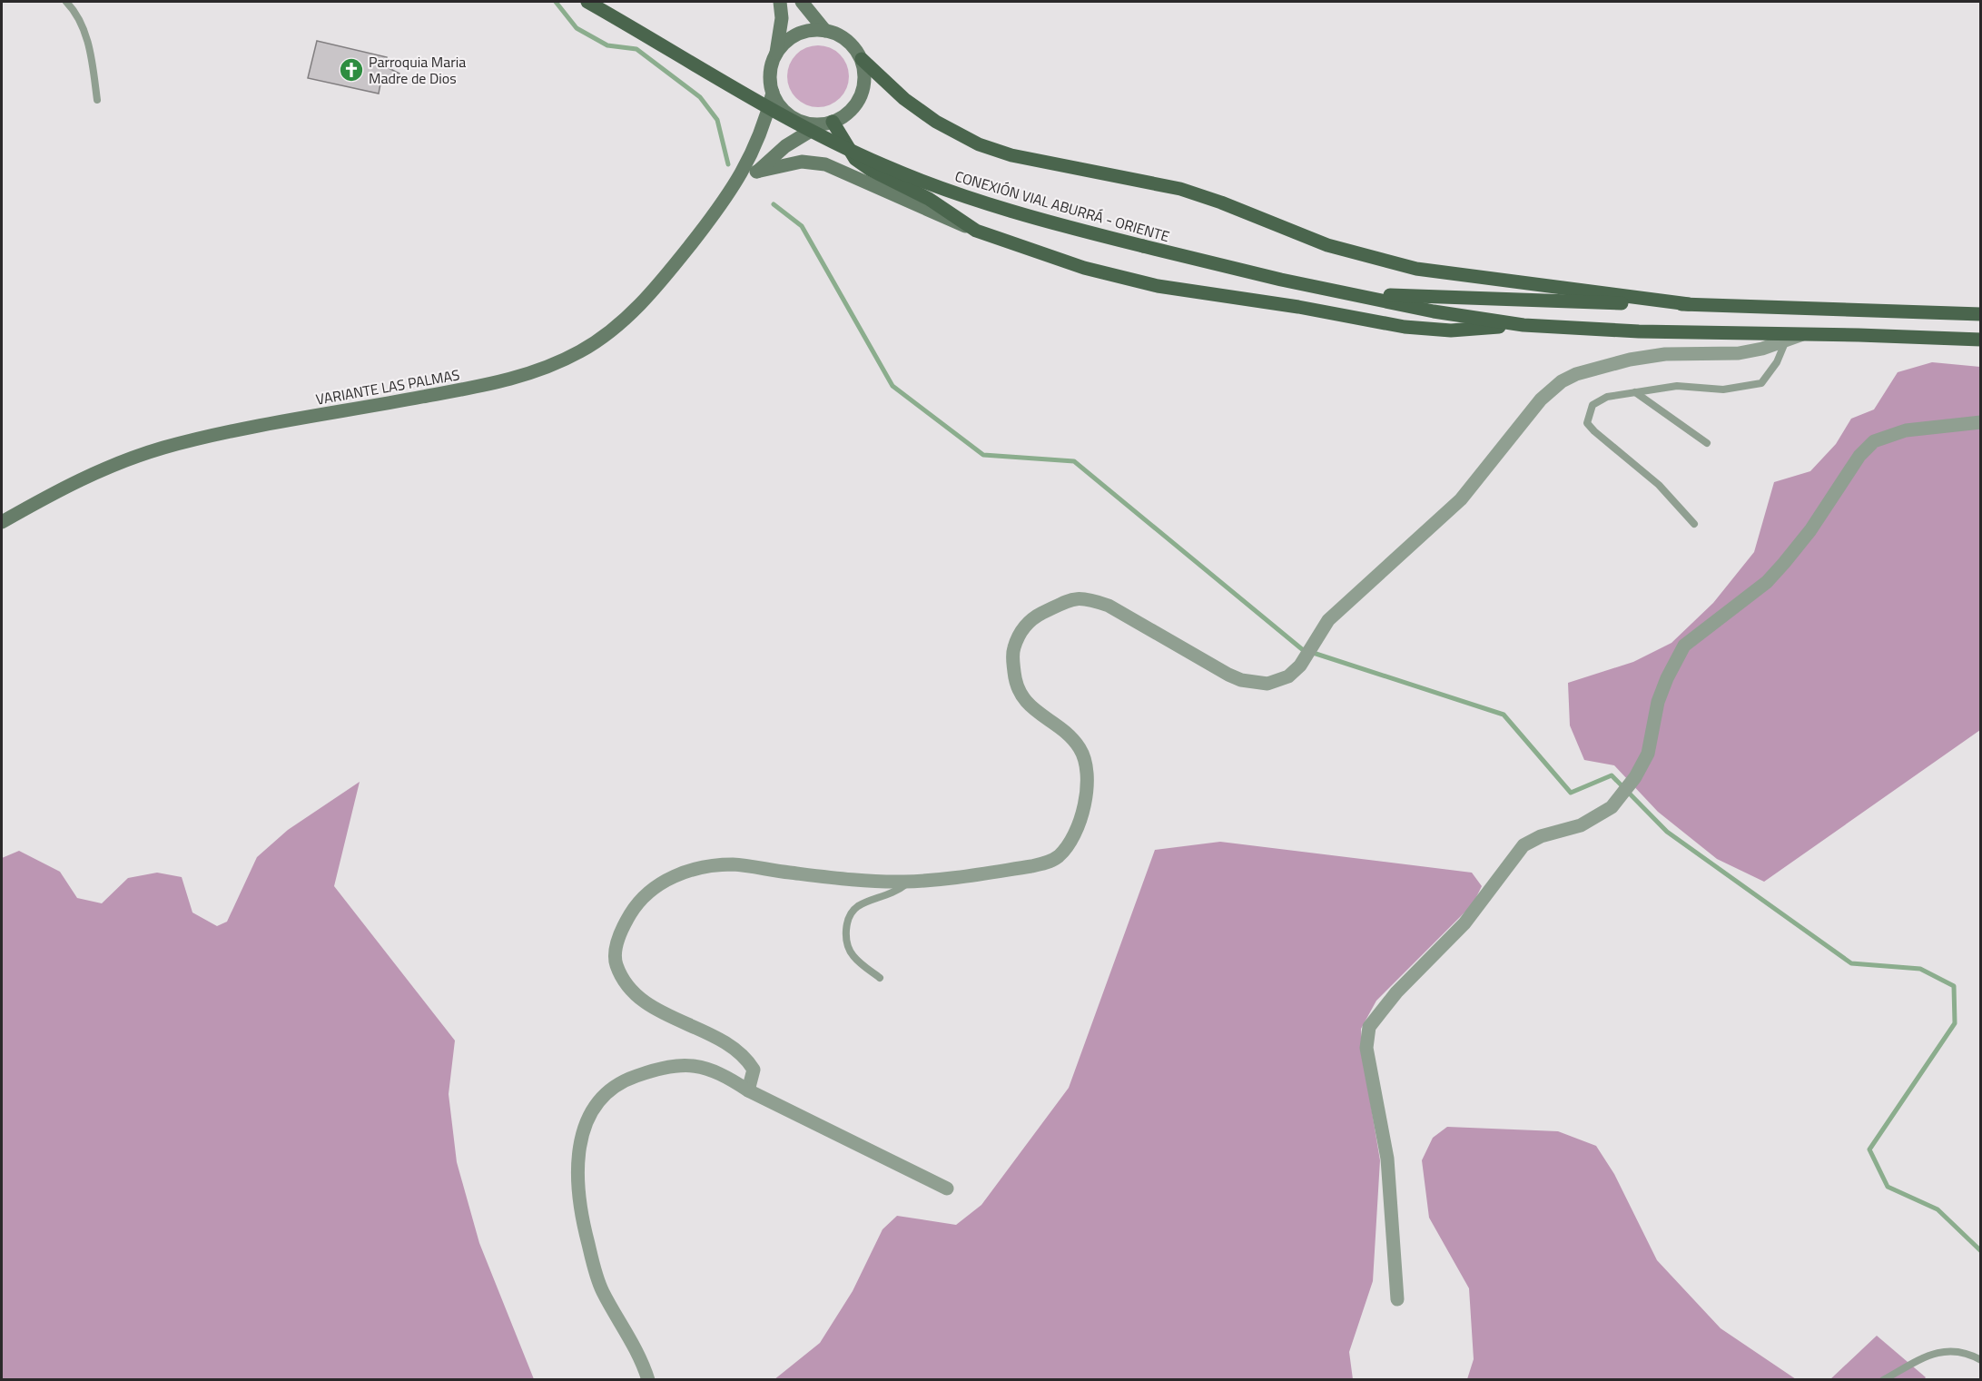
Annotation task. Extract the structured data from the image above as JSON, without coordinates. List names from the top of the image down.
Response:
{
  "streets": {
    "main road": ["CONEXIÓN VIAL ABURRÁ - ORIENTE", "VARIANTE LAS PALMAS"]
  },
  "places": {
    "church": ["Parroquia Maria Madre de Dios"]
  }
}
